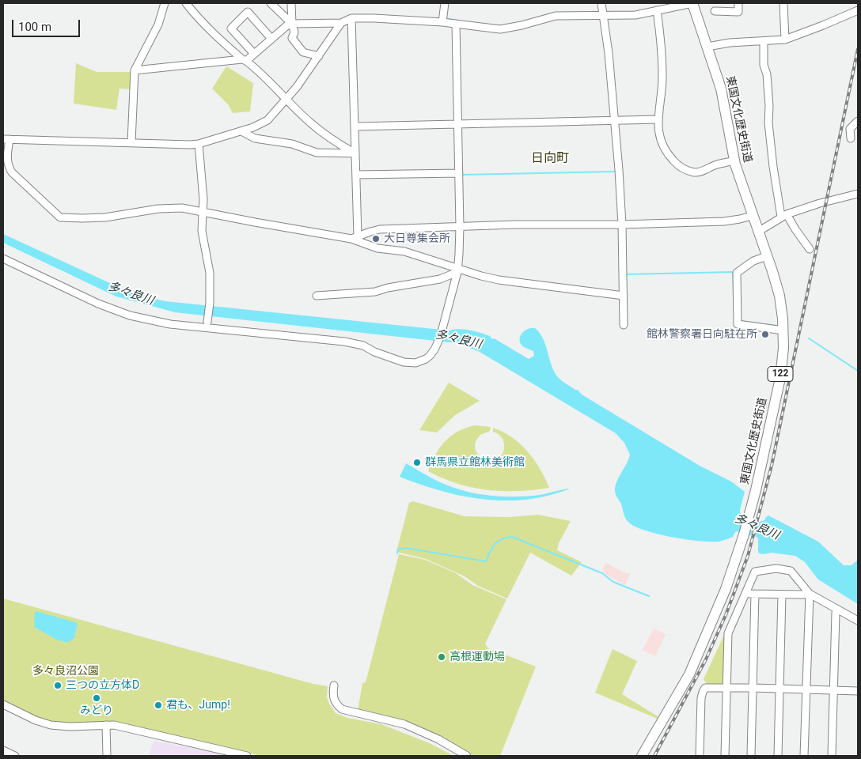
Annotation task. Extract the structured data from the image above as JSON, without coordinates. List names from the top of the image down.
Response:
{
  "streets": {
    "highway": ["東国文化歴史街道", "122"]
  },
  "districts": ["日向町"],
  "water": ["多々良川"],
  "parks": ["多々良沼公園"],
  "places": [
    "大日尊集会所",
    "館林警察署日向駐在所",
    "群馬県立館林美術館",
    "高根運動場",
    "三つの立方体D",
    "みどり",
    "君も、Jump!"
  ],
  "scale_bar": "100 m"
}
